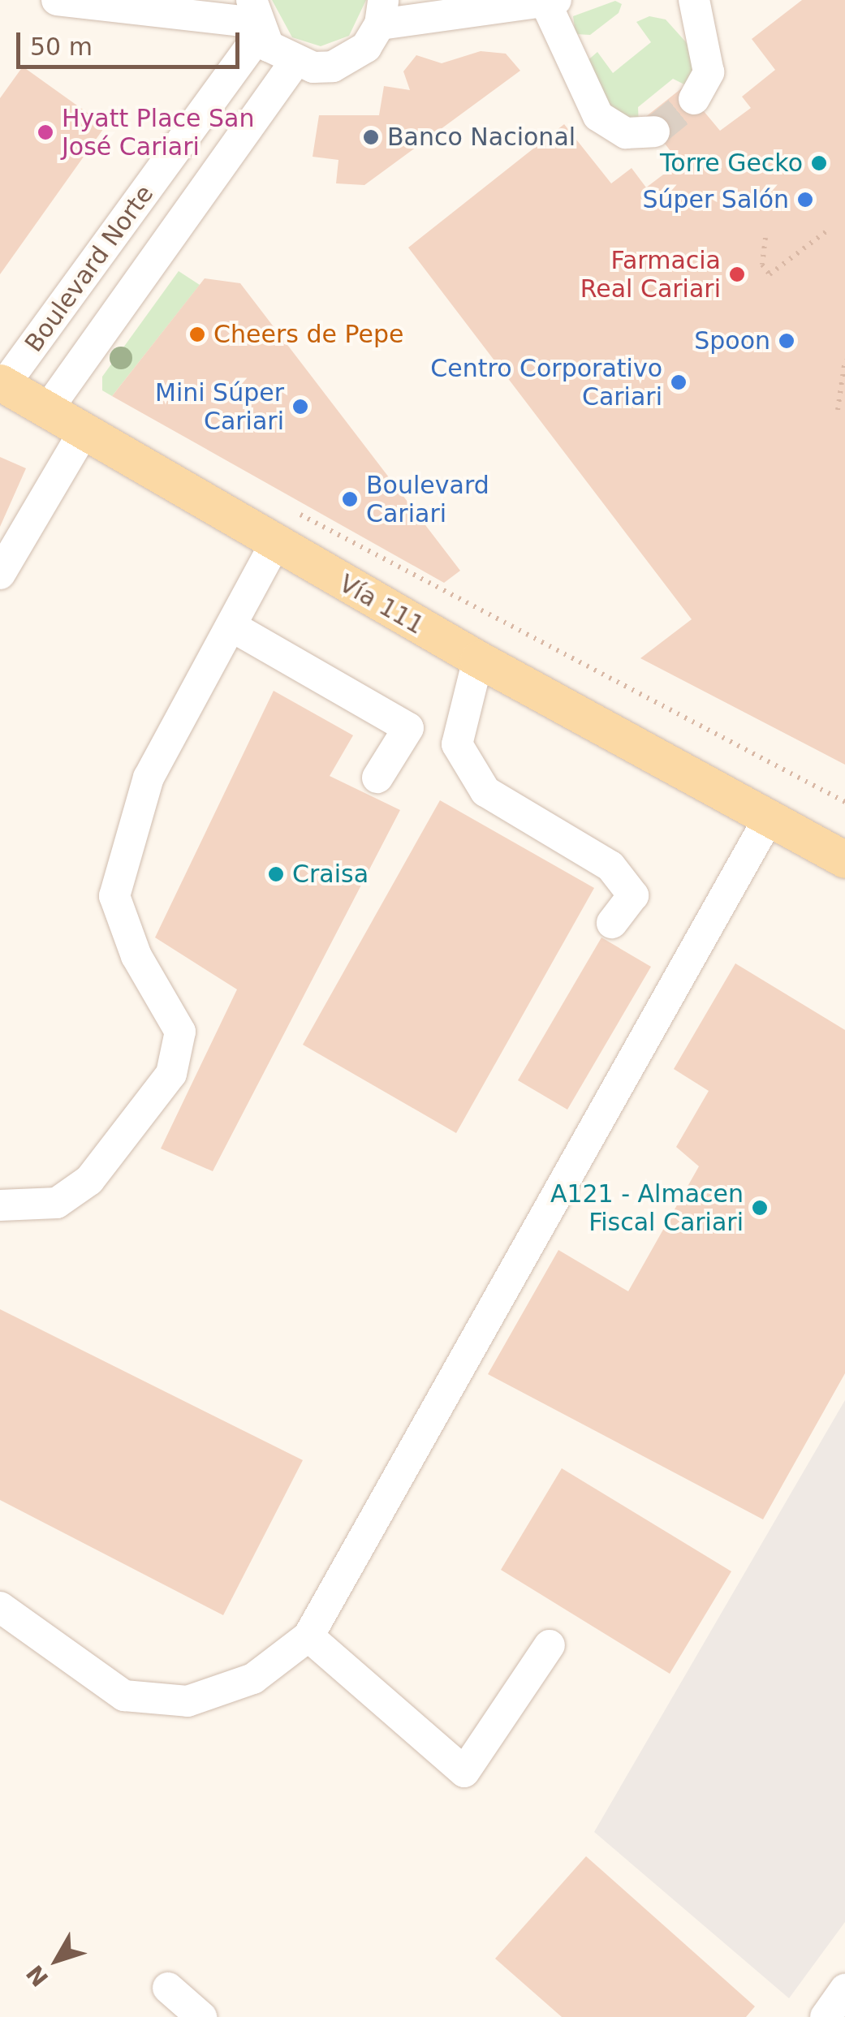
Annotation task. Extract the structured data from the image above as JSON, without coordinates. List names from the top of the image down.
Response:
{
  "streets": {
    "main road": ["Vía 111"],
    "street": ["Boulevard Norte"]
  },
  "crossings": [
    ["Boulevard Norte", "Vía 111"]
  ],
  "places": [
    "Hyatt Place San José Cariari",
    "Banco Nacional",
    "Torre Gecko",
    "Súper Salón",
    "Farmacia Real Cariari",
    "Cheers de Pepe",
    "Spoon",
    "Centro Corporativo Cariari",
    "Mini Súper Cariari",
    "Boulevard Cariari",
    "Craisa",
    "A121 - Almacen Fiscal Cariari"
  ],
  "scale_bar": "50 m",
  "north": "bottom left"
}
